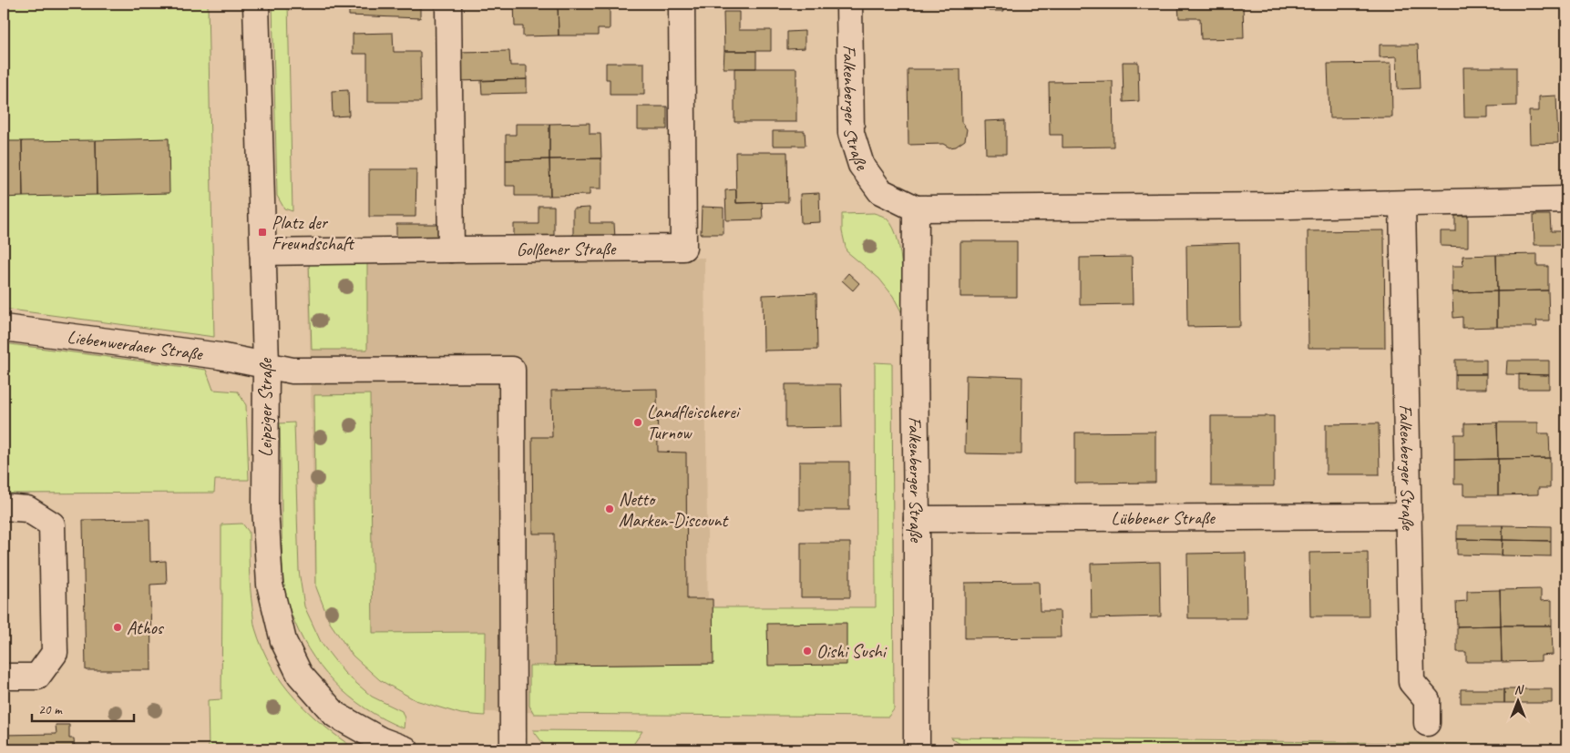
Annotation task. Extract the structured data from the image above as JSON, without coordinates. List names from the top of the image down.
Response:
{
  "streets": {
    "street": [
      "Falkenberger Straße",
      "Golßener Straße",
      "Liebenwerdaer Straße",
      "Leipziger Straße",
      "Lübbener Straße"
    ]
  },
  "crossings": [
    ["Falkenberger Straße", "Lübbener Straße"],
    ["Liebenwerdaer Straße", "Leipziger Straße"]
  ],
  "places": {
    "transit": ["Platz der Freundschaft"],
    "other": [
      "Landfleischerei Turnow",
      "Netto Marken-Discount",
      "Athos",
      "Oishi Sushi"
    ]
  },
  "scale_bar": "20 m",
  "north": "top"
}
